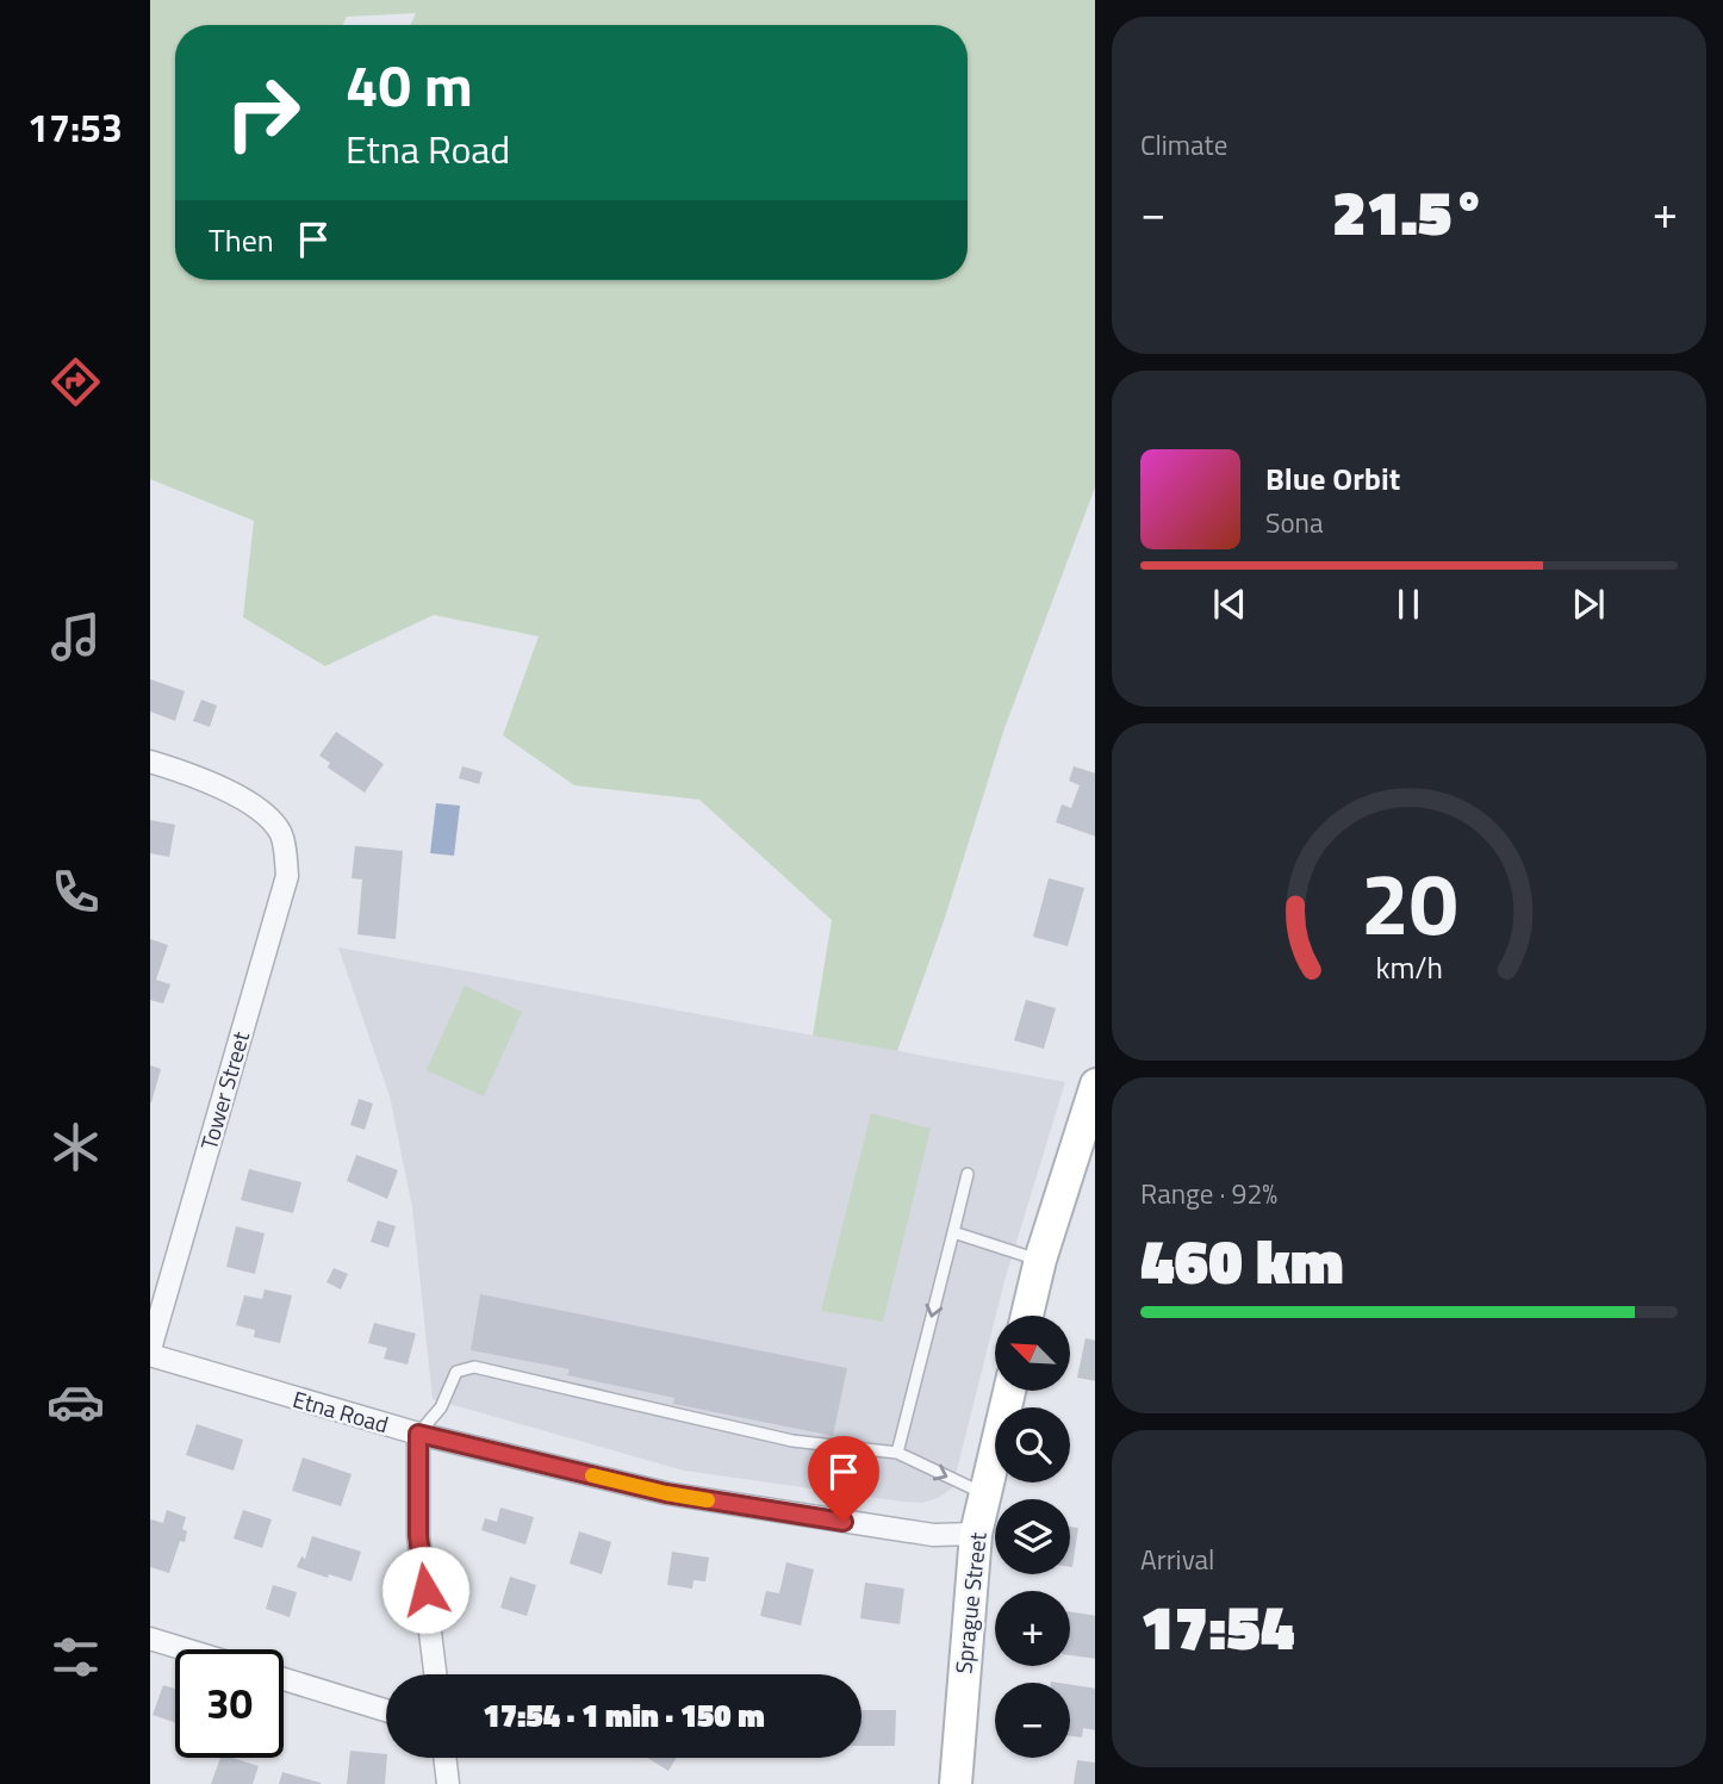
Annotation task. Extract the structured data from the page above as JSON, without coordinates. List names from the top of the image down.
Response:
{
  "streets": {
    "main road": ["Sprague Street"],
    "street": ["Tower Street", "Etna Road"]
  },
  "crossings": [
    ["Tower Street", "Etna Road"],
    ["Etna Road", "Sprague Street"]
  ],
  "north": "top left",
  "page": {
    "tabs": "17:53",
    "tile": [
      "Climate",
      ["Range · 92%", "460 km"],
      ["Arrival", "17:54"]
    ],
    "turn": ["40 m", "Etna Road"],
    "heat": ["−", "21.5°", "+"],
    "then": "Then",
    "song": ["Blue Orbit", "Sona"],
    "map_buttons": ["+", "−"],
    "limit": "30",
    "trip": "17:54 · 1 min · 150 m",
    "gauge": ["20", "km/h"]
  }
}
